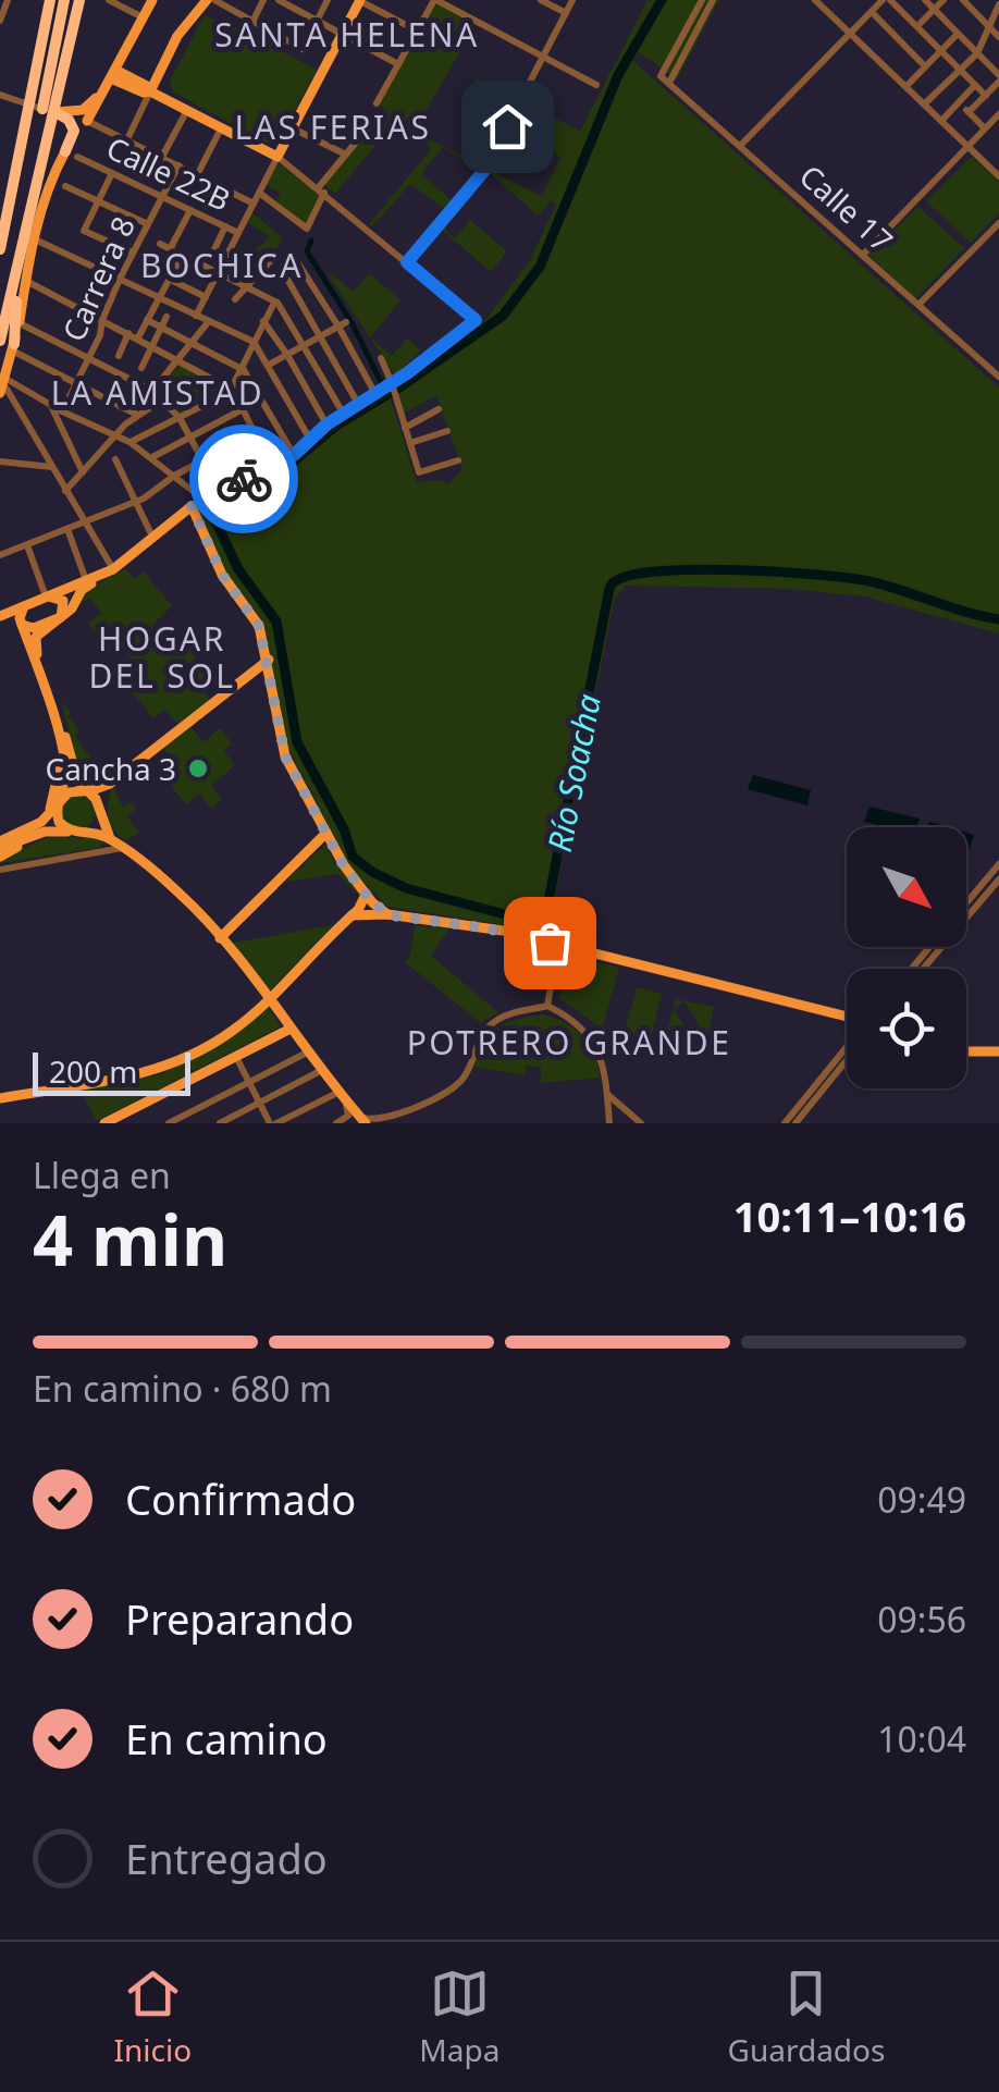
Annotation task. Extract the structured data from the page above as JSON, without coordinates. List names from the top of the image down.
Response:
{
  "streets": {
    "street": ["Calle 22B", "Calle 17", "Carrera 8"]
  },
  "crossings": [
    ["Calle 22B", "Carrera 8"]
  ],
  "districts": [
    "SANTA HELENA",
    "LAS FERIAS",
    "BOCHICA",
    "LA AMISTAD",
    "HOGAR DEL SOL",
    "POTRERO GRANDE"
  ],
  "water": ["Río Soacha"],
  "places": ["Cancha 3"],
  "scale_bar": "200 m",
  "north": "bottom right",
  "page": {
    "scale": "200 m",
    "heading": ["4 min", "Llega en", "10:11–10:16"],
    "bar": "En camino · 680 m",
    "list": [
      ["Confirmado", "09:49"],
      ["Preparando", "09:56"],
      ["En camino", "10:04"],
      "Entregado"
    ],
    "tabs": ["Inicio", "Mapa", "Guardados"]
  }
}
